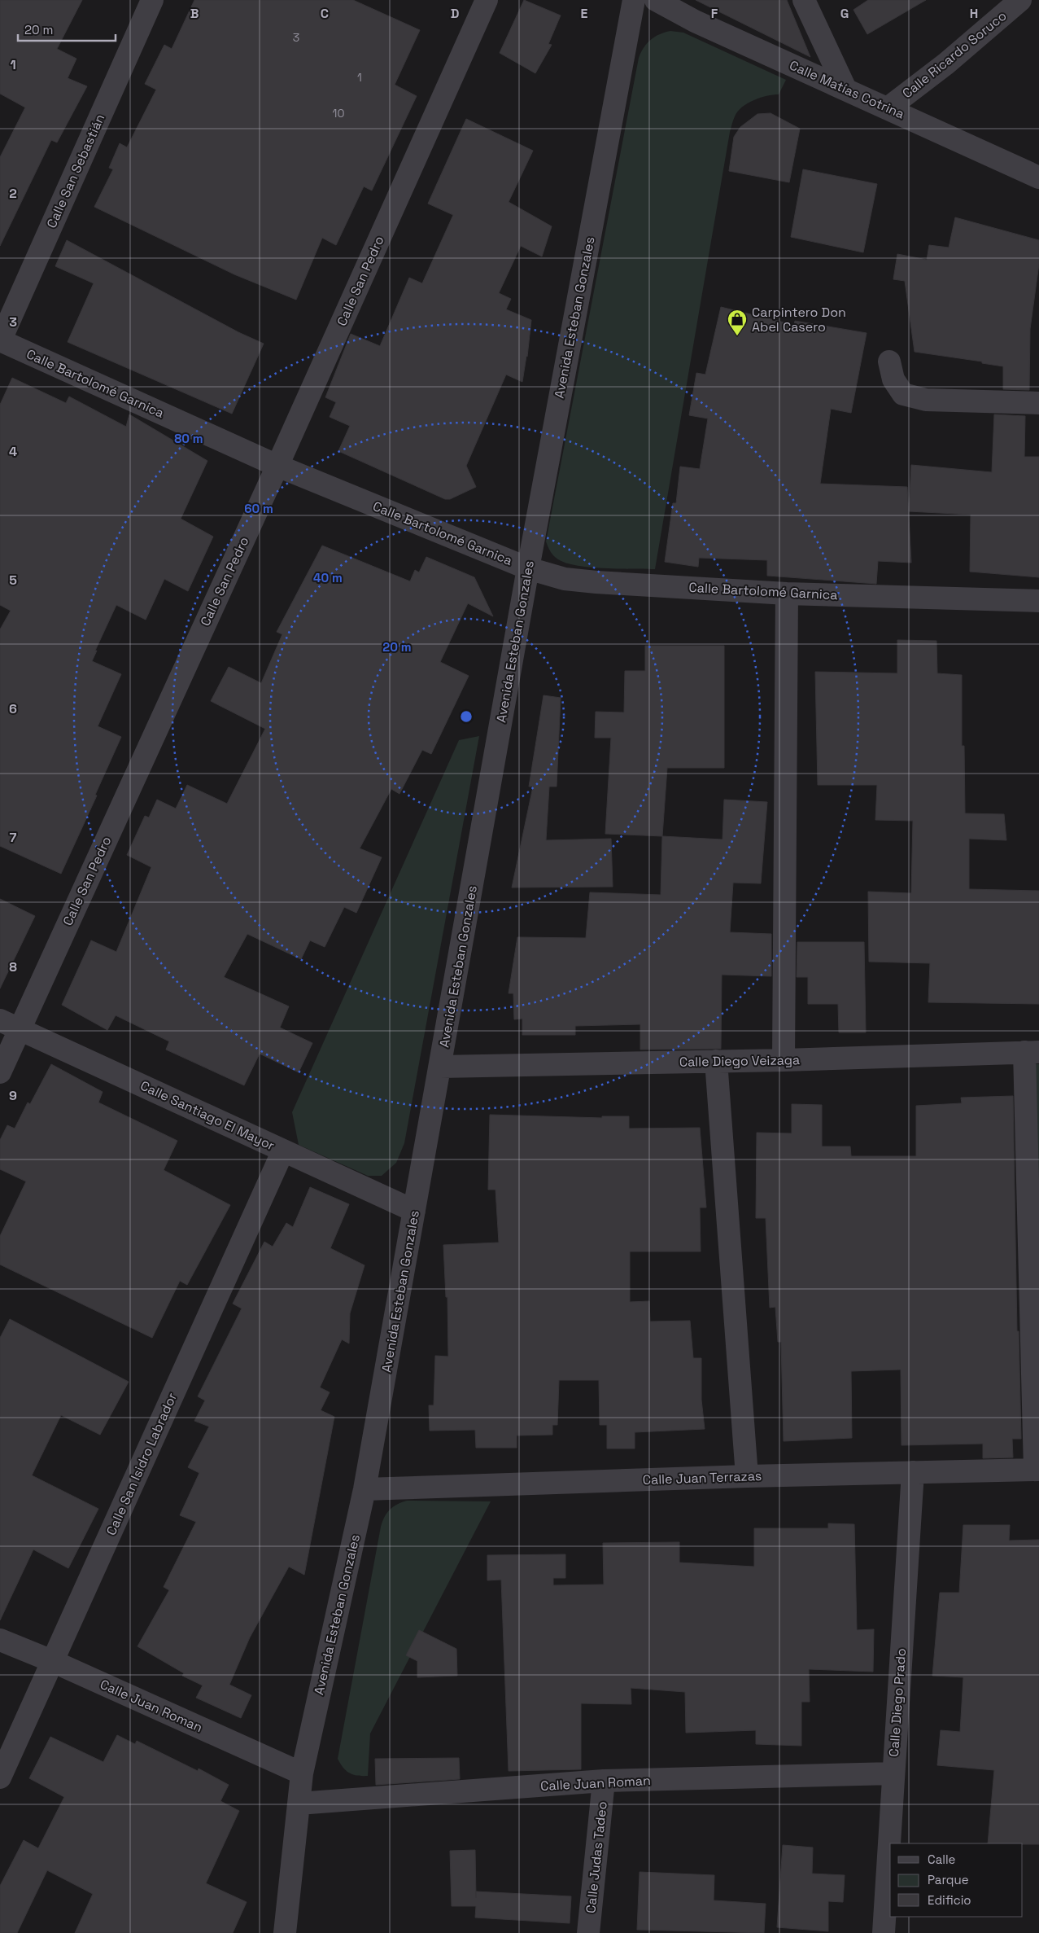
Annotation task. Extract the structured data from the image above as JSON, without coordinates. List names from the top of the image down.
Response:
{
  "streets": {
    "street": [
      "Calle Ricardo Soruco",
      "Calle Matías Cotrina",
      "Calle San Sebastián",
      "Calle San Pedro",
      "Avenida Esteban Gonzales",
      "Calle Bartolomé Garnica",
      "Calle Diego Veizaga",
      "Calle Santiago El Mayor",
      "Calle San Isidro Labrador",
      "Calle Juan Terrazas",
      "Calle Diego Prado",
      "Calle Juan Roman",
      "Calle Judas Tadeo"
    ]
  },
  "crossings": [
    ["Calle Ricardo Soruco", "Calle Matías Cotrina"],
    ["Calle San Sebastián", "Calle Bartolomé Garnica"],
    ["Calle San Pedro", "Calle Bartolomé Garnica"],
    ["Calle San Pedro", "Calle Santiago El Mayor"],
    ["Avenida Esteban Gonzales", "Calle Bartolomé Garnica"],
    ["Avenida Esteban Gonzales", "Calle Diego Veizaga"],
    ["Avenida Esteban Gonzales", "Calle Santiago El Mayor"],
    ["Avenida Esteban Gonzales", "Calle Juan Terrazas"],
    ["Avenida Esteban Gonzales", "Calle Juan Roman"],
    ["Calle Santiago El Mayor", "Calle San Isidro Labrador"],
    ["Calle San Isidro Labrador", "Calle Juan Roman"],
    ["Calle Juan Terrazas", "Calle Diego Prado"],
    ["Calle Diego Prado", "Calle Juan Roman"],
    ["Calle Juan Roman", "Calle Judas Tadeo"]
  ],
  "places": {
    "shop": ["Carpintero Don Abel Casero"]
  },
  "house_numbers": ["3", "1", "10"],
  "legend": ["Calle", "Parque", "Edificio"],
  "scale_bar": "20 m",
  "grid": {
    "columns": [
      "B",
      "C",
      "D",
      "E",
      "F",
      "G",
      "H"
    ],
    "rows": [
      "1",
      "2",
      "3",
      "4",
      "5",
      "6",
      "7",
      "8",
      "9"
    ]
  },
  "rings": [
    "80 m",
    "60 m",
    "40 m",
    "20 m"
  ]
}
